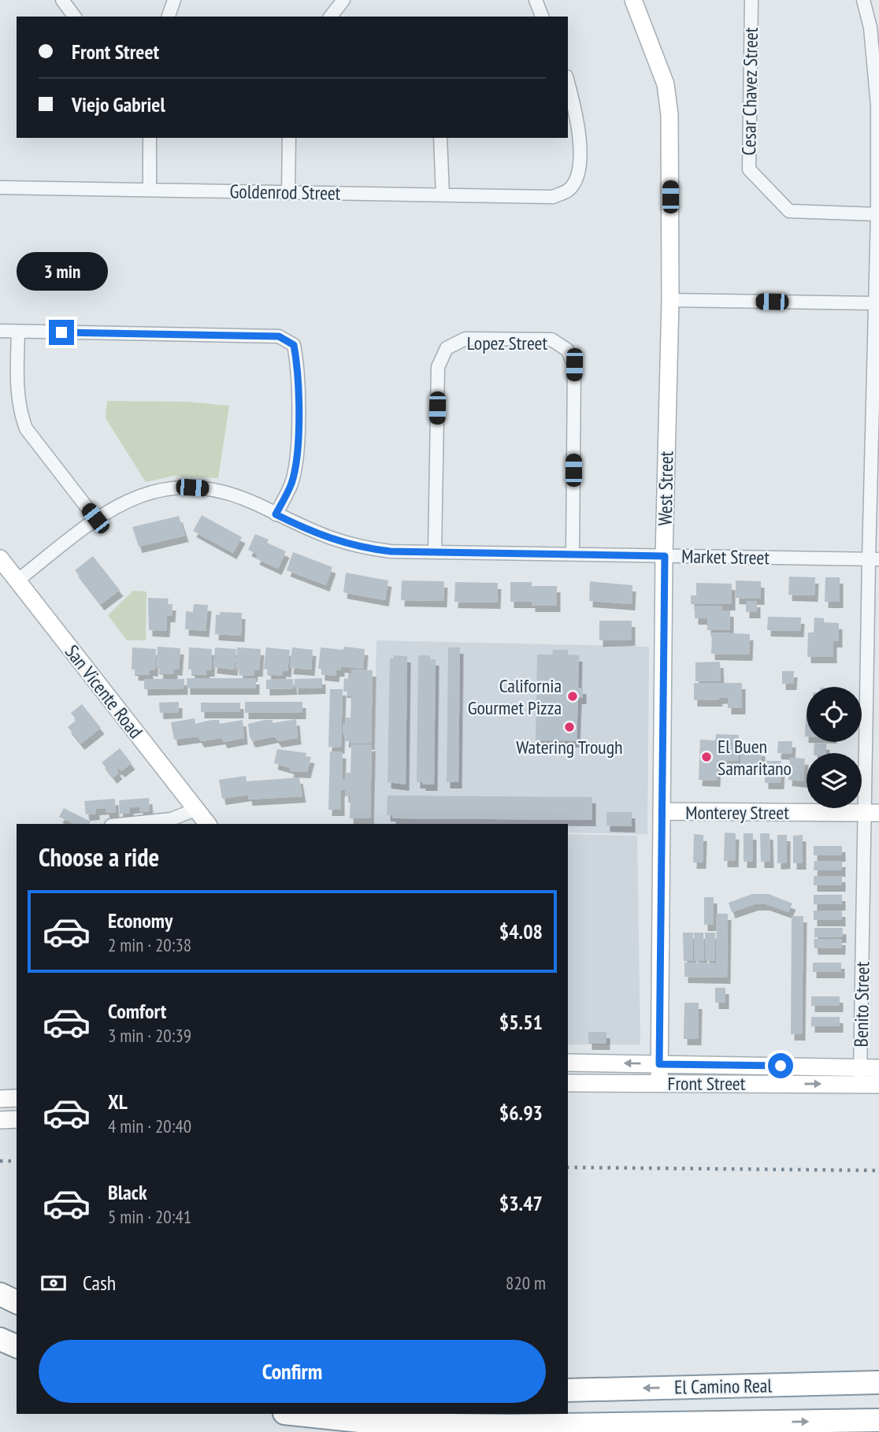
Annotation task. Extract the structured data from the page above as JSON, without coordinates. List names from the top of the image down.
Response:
{
  "streets": {
    "highway": ["El Camino Real"],
    "street": [
      "Cesar Chavez Street",
      "Goldenrod Street",
      "Lopez Street",
      "West Street",
      "Market Street",
      "San Vicente Road",
      "Monterey Street",
      "Benito Street",
      "Front Street"
    ]
  },
  "crossings": [
    ["Cesar Chavez Street", "Benito Street"],
    ["Lopez Street", "Market Street"],
    ["West Street", "Market Street"],
    ["West Street", "Monterey Street"],
    ["West Street", "Front Street"],
    ["Market Street", "San Vicente Road"],
    ["Market Street", "Benito Street"],
    ["Monterey Street", "Benito Street"],
    ["Benito Street", "Front Street"]
  ],
  "places": ["California Gourmet Pizza", "Watering Trough", "El Buen Samaritano"],
  "page": {
    "banner": ["Front Street", "Viejo Gabriel"],
    "bubble": "3 min",
    "heading": "Choose a ride",
    "list": [
      {
        "name": "Economy",
        "note": "2 min · 20:38",
        "value": "$4.08"
      },
      {
        "name": "Comfort",
        "note": "3 min · 20:39",
        "value": "$5.51"
      },
      {
        "name": "XL",
        "note": "4 min · 20:40",
        "value": "$6.93"
      },
      {
        "name": "Black",
        "note": "5 min · 20:41",
        "value": "$3.47"
      }
    ],
    "pay": ["Cash", "820 m"],
    "buttons": "Confirm"
  }
}
